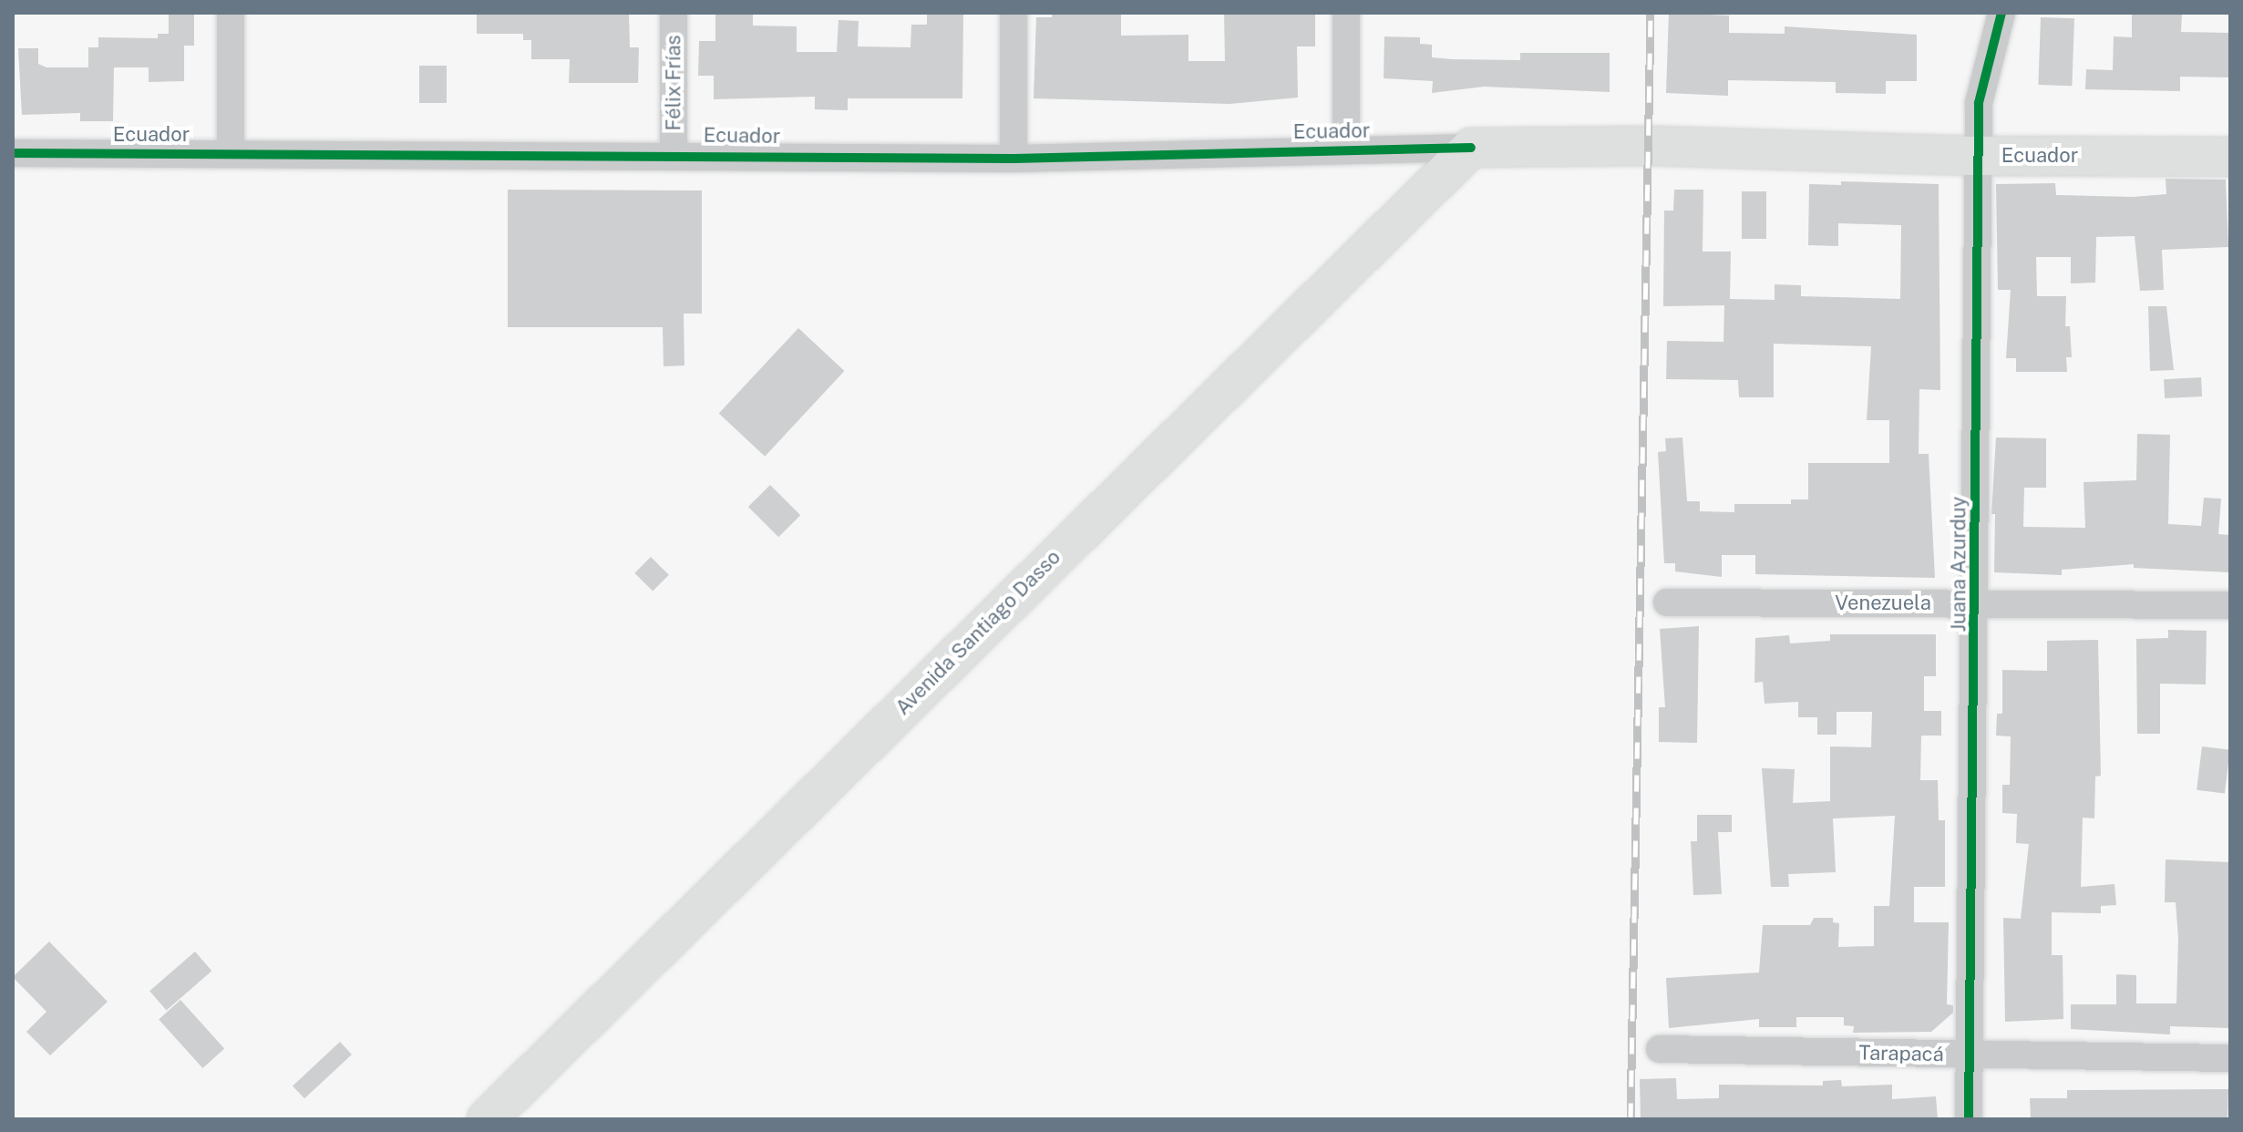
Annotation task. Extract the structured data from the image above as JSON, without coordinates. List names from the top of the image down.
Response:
{
  "streets": {
    "main road": ["Ecuador", "Avenida Santiago Dasso"],
    "street": [
      "Félix Frías",
      "Juana Azurduy",
      "Venezuela",
      "Tarapacá"
    ]
  },
  "crossings": [
    ["Félix Frías", "Ecuador"],
    ["Ecuador", "Juana Azurduy"],
    ["Ecuador", "Avenida Santiago Dasso"],
    ["Juana Azurduy", "Venezuela"],
    ["Juana Azurduy", "Tarapacá"]
  ]
}
